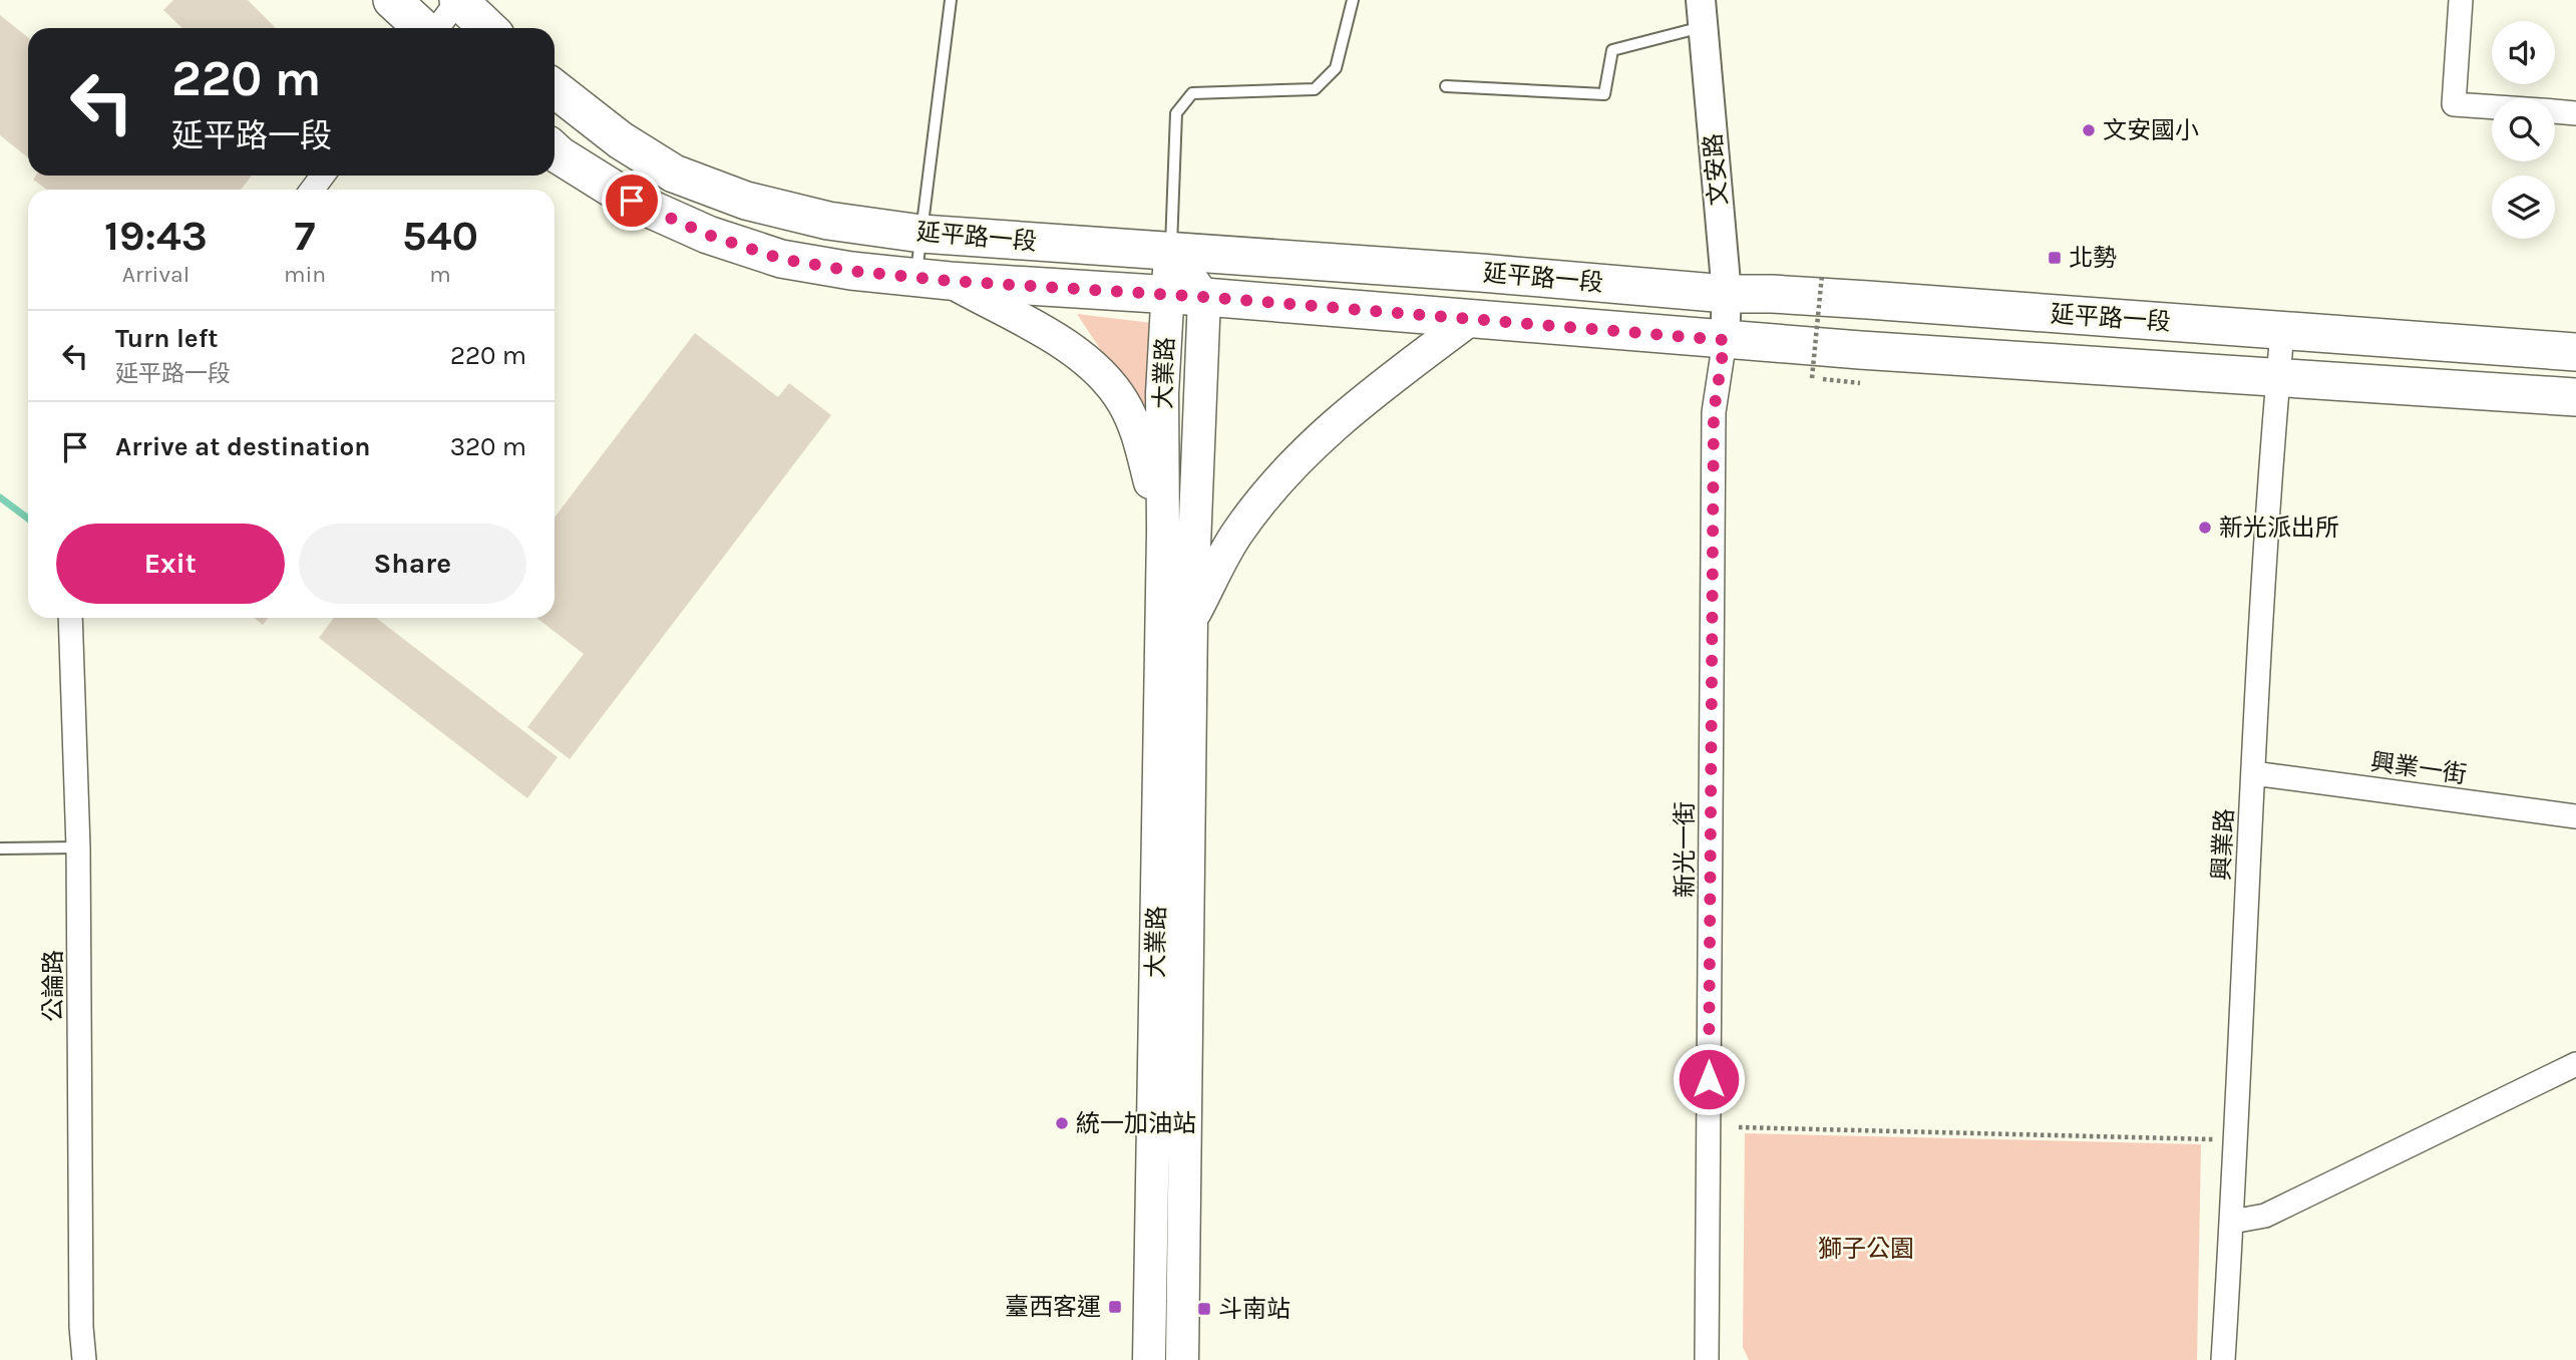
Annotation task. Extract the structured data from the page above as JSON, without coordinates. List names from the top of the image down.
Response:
{
  "streets": {
    "main road": ["延平路一段", "大業路"],
    "street": [
      "文安路",
      "興業一街",
      "興業路",
      "新光一街",
      "公論路"
    ]
  },
  "crossings": [
    ["文安路", "延平路一段"],
    ["文安路", "新光一街"],
    ["延平路一段", "大業路"],
    ["延平路一段", "興業路"],
    ["延平路一段", "新光一街"],
    ["興業一街", "興業路"]
  ],
  "parks": ["獅子公園"],
  "places": {
    "other": ["文安國小", "新光派出所", "統一加油站"],
    "transit": ["北勢", "臺西客運", "斗南站"]
  },
  "page": {
    "turn": ["220 m", "延平路一段"],
    "eta": [
      "19:43",
      "Arrival",
      "7",
      "min",
      "540",
      "m"
    ],
    "list": [
      {
        "name": "Turn left",
        "note": "延平路一段",
        "value": "220 m"
      },
      {
        "name": "Arrive at destination",
        "value": "320 m"
      }
    ],
    "buttons": ["Exit", "Share"]
  }
}
